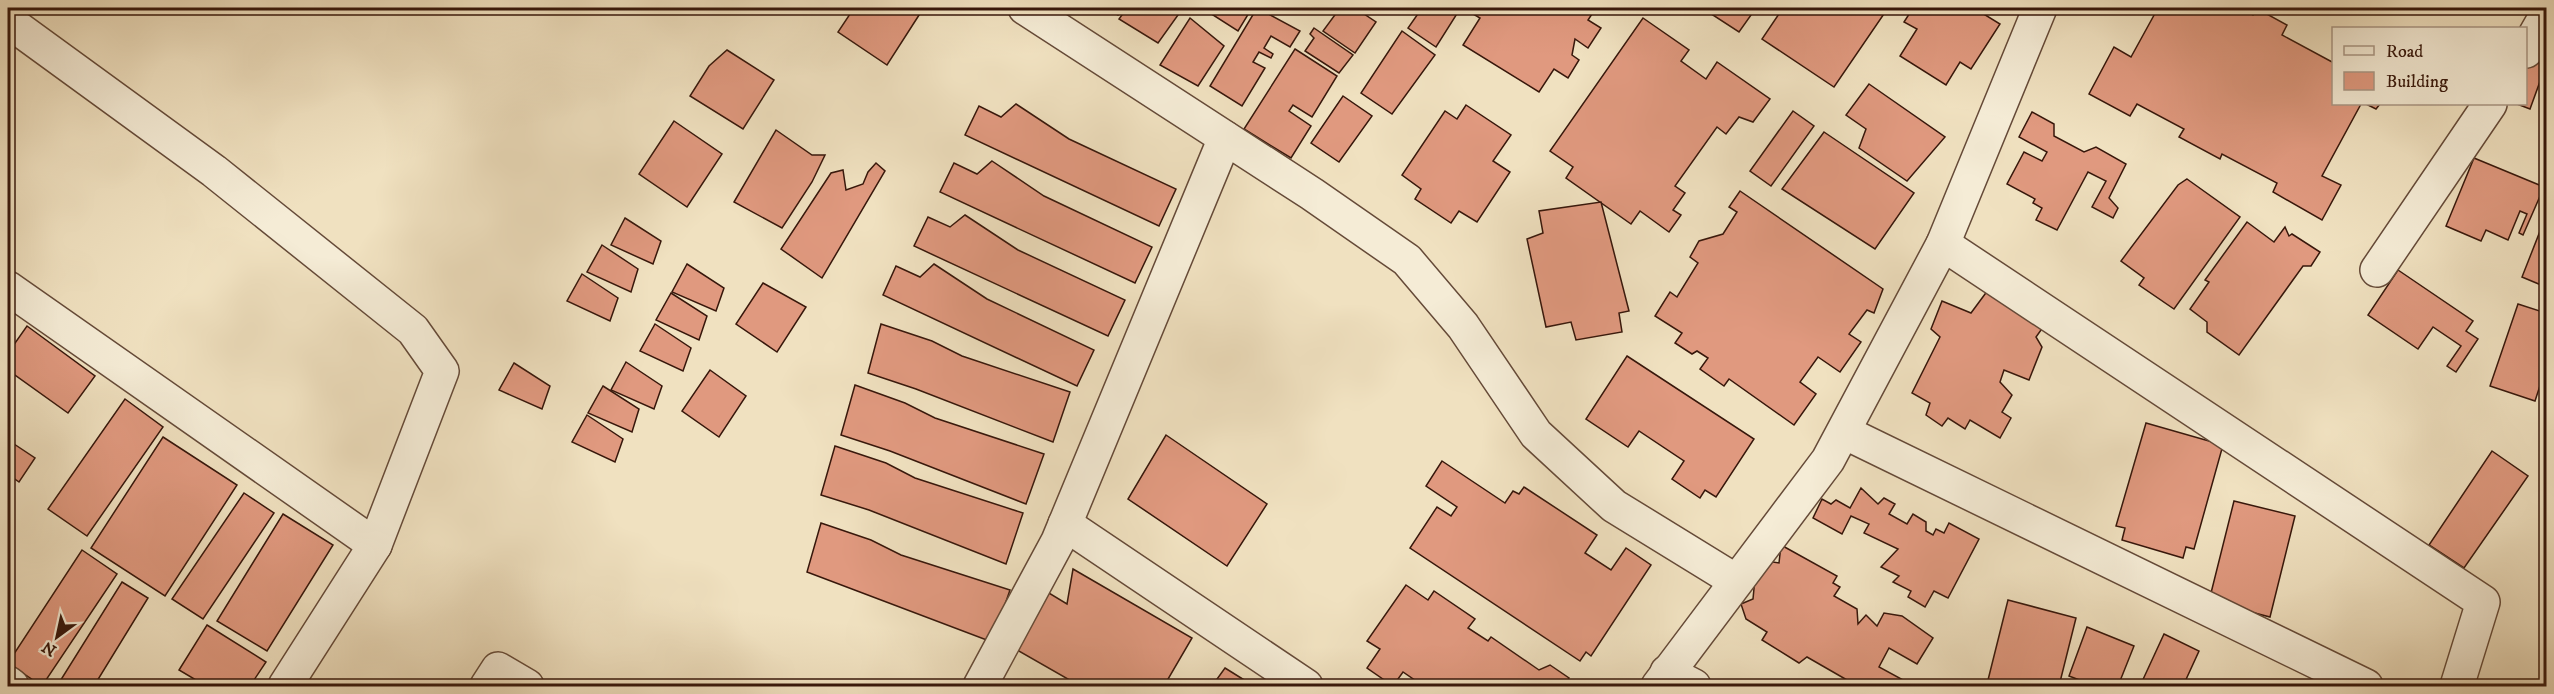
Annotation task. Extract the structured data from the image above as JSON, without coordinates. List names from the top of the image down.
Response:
{
  "legend": ["Road", "Building"],
  "north": "bottom left"
}
